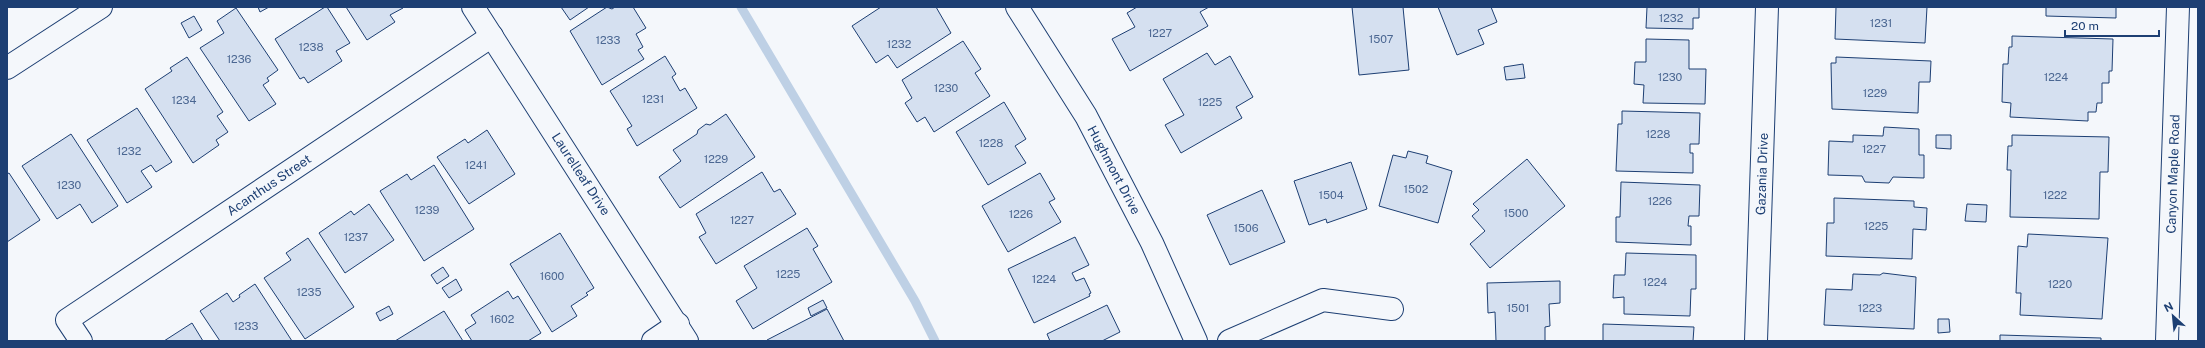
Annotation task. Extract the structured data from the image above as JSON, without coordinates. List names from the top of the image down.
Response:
{
  "streets": {
    "street": [
      "Hughmont Drive",
      "Laurelleaf Drive",
      "Gazania Drive",
      "Canyon Maple Road",
      "Acanthus Street"
    ]
  },
  "crossings": [
    ["Laurelleaf Drive", "Acanthus Street"]
  ],
  "house_numbers": [
    "1232",
    "1231",
    "1227",
    "1507",
    "1233",
    "1232",
    "1238",
    "1236",
    "1230",
    "1224",
    "1230",
    "1229",
    "1231",
    "1234",
    "1225",
    "1228",
    "1228",
    "1227",
    "1232",
    "1229",
    "1241",
    "1230",
    "1502",
    "1504",
    "1222",
    "1226",
    "1239",
    "1500",
    "1226",
    "1227",
    "1225",
    "1506",
    "1237",
    "1225",
    "1600",
    "1224",
    "1224",
    "1220",
    "1235",
    "1501",
    "1223",
    "1602",
    "1233"
  ],
  "scale_bar": "20 m",
  "north": "top left"
}
